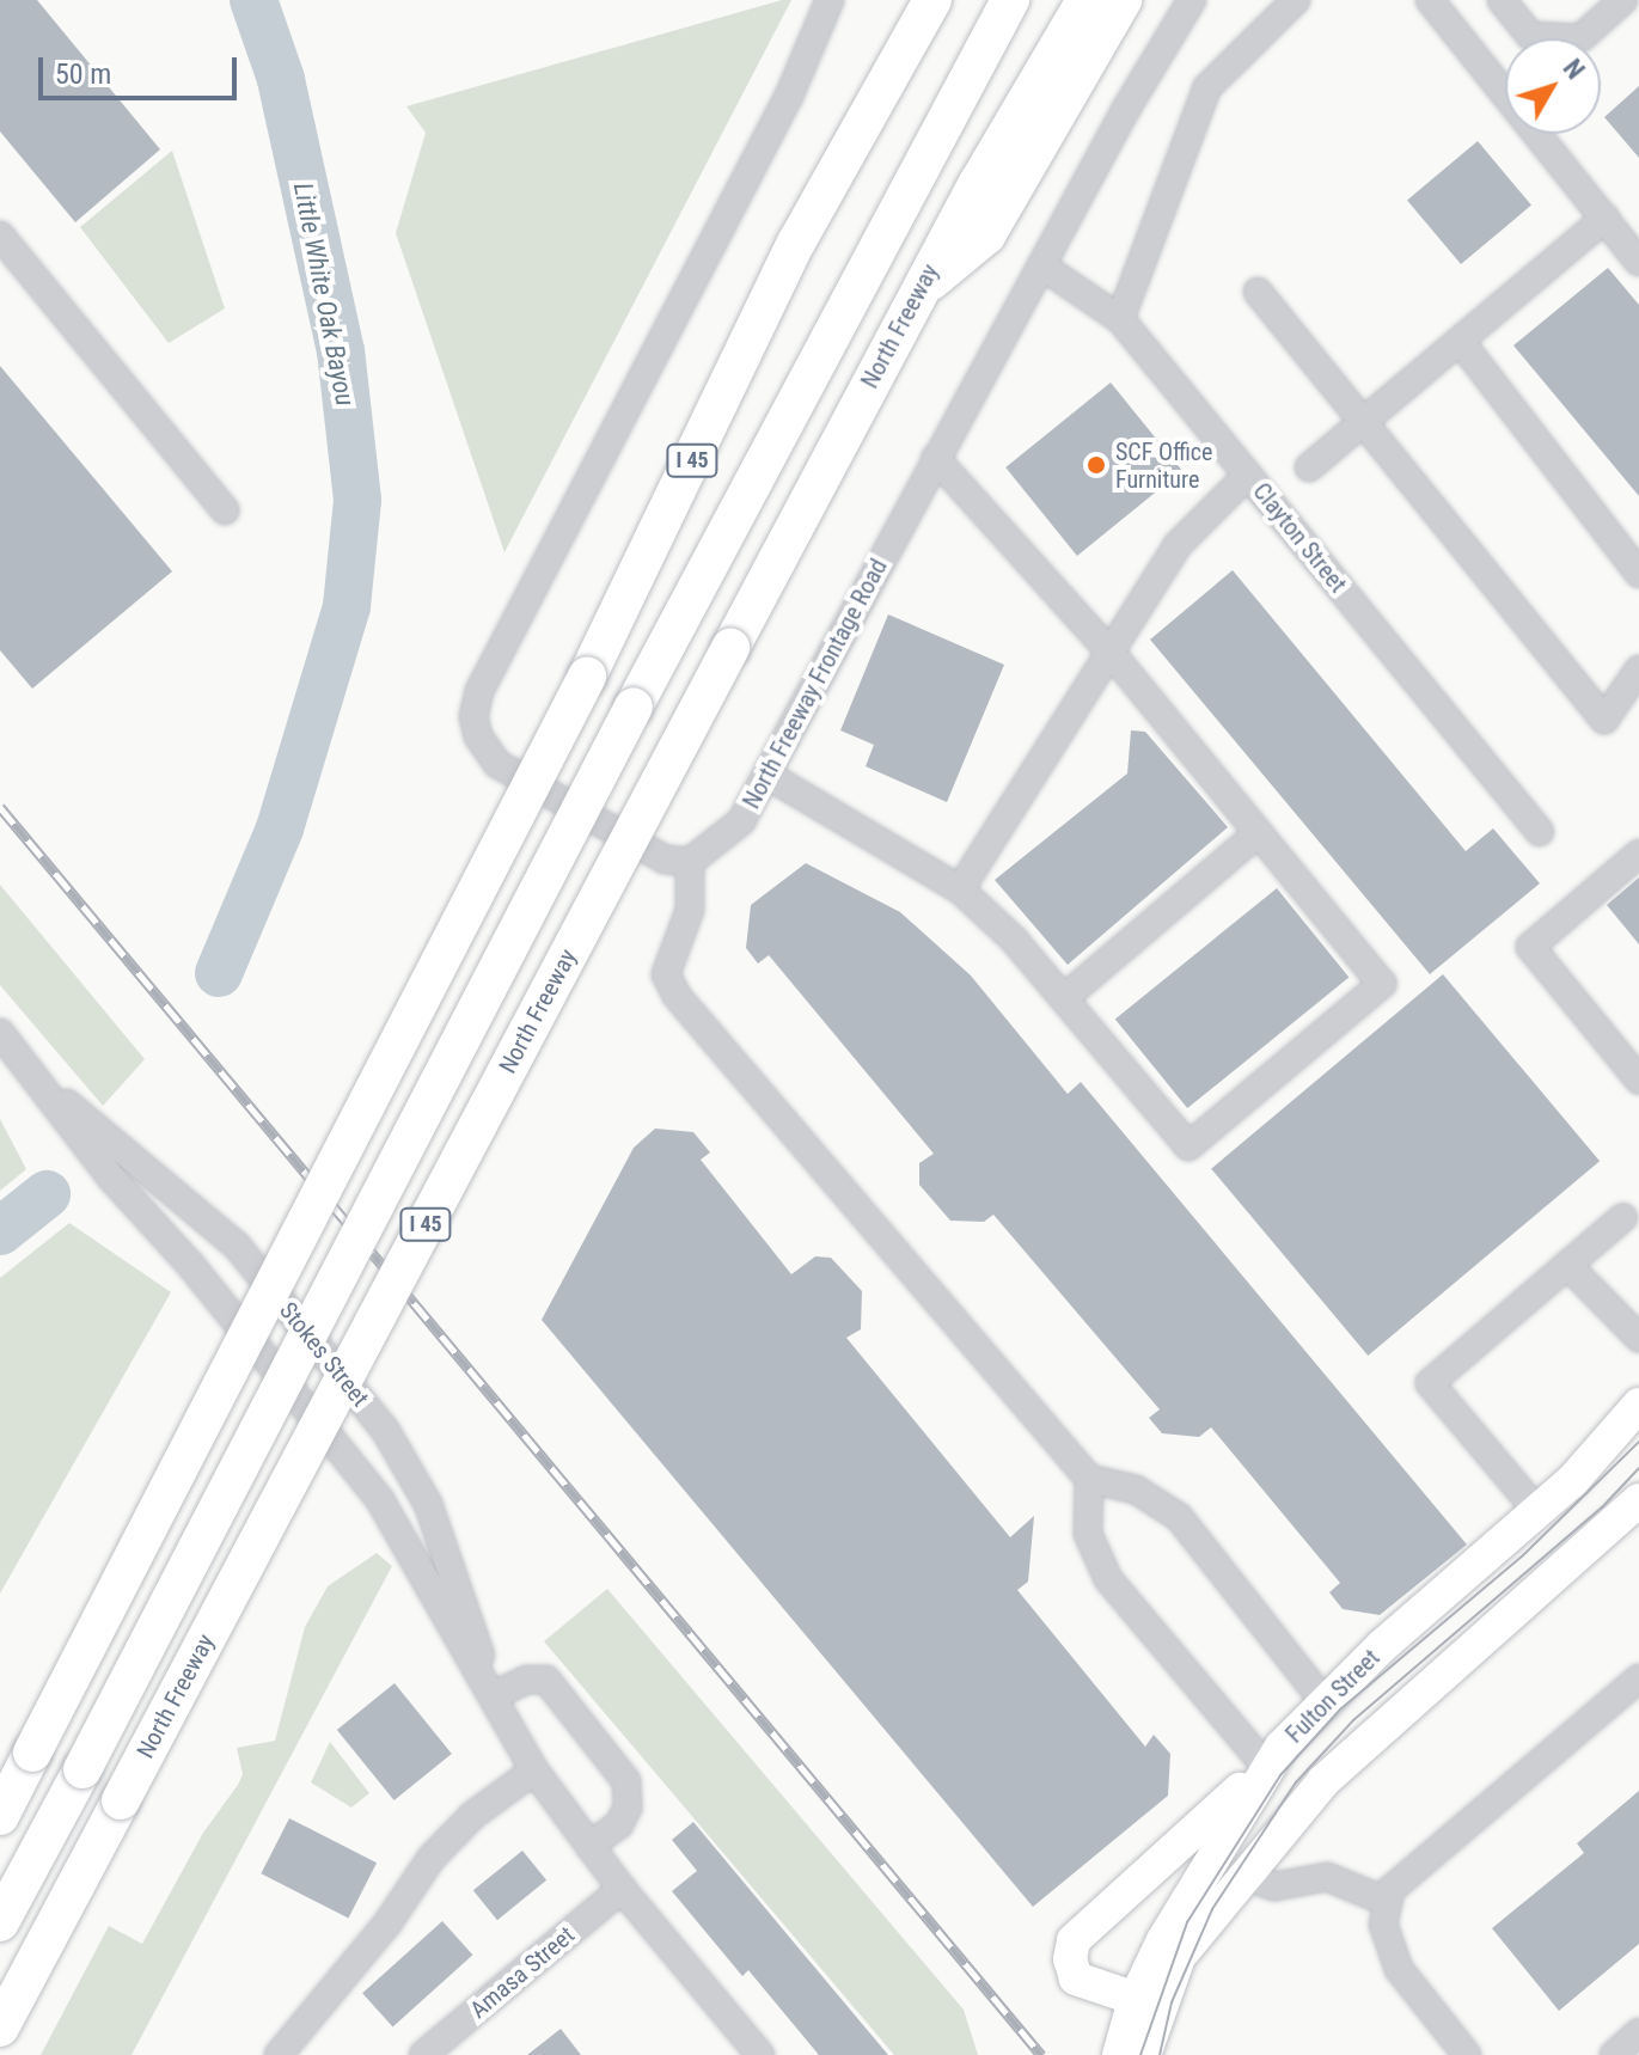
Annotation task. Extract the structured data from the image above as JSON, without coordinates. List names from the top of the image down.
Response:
{
  "streets": {
    "highway": ["North Freeway", "I 45"],
    "main road": ["Fulton Street"],
    "street": [
      "Clayton Street",
      "North Freeway Frontage Road",
      "Stokes Street",
      "Amasa Street"
    ]
  },
  "crossings": [
    ["Clayton Street", "North Freeway Frontage Road"],
    ["Stokes Street", "Amasa Street"]
  ],
  "water": ["Little White Oak Bayou"],
  "places": ["SCF Office Furniture"],
  "scale_bar": "50 m",
  "north": "top right"
}
